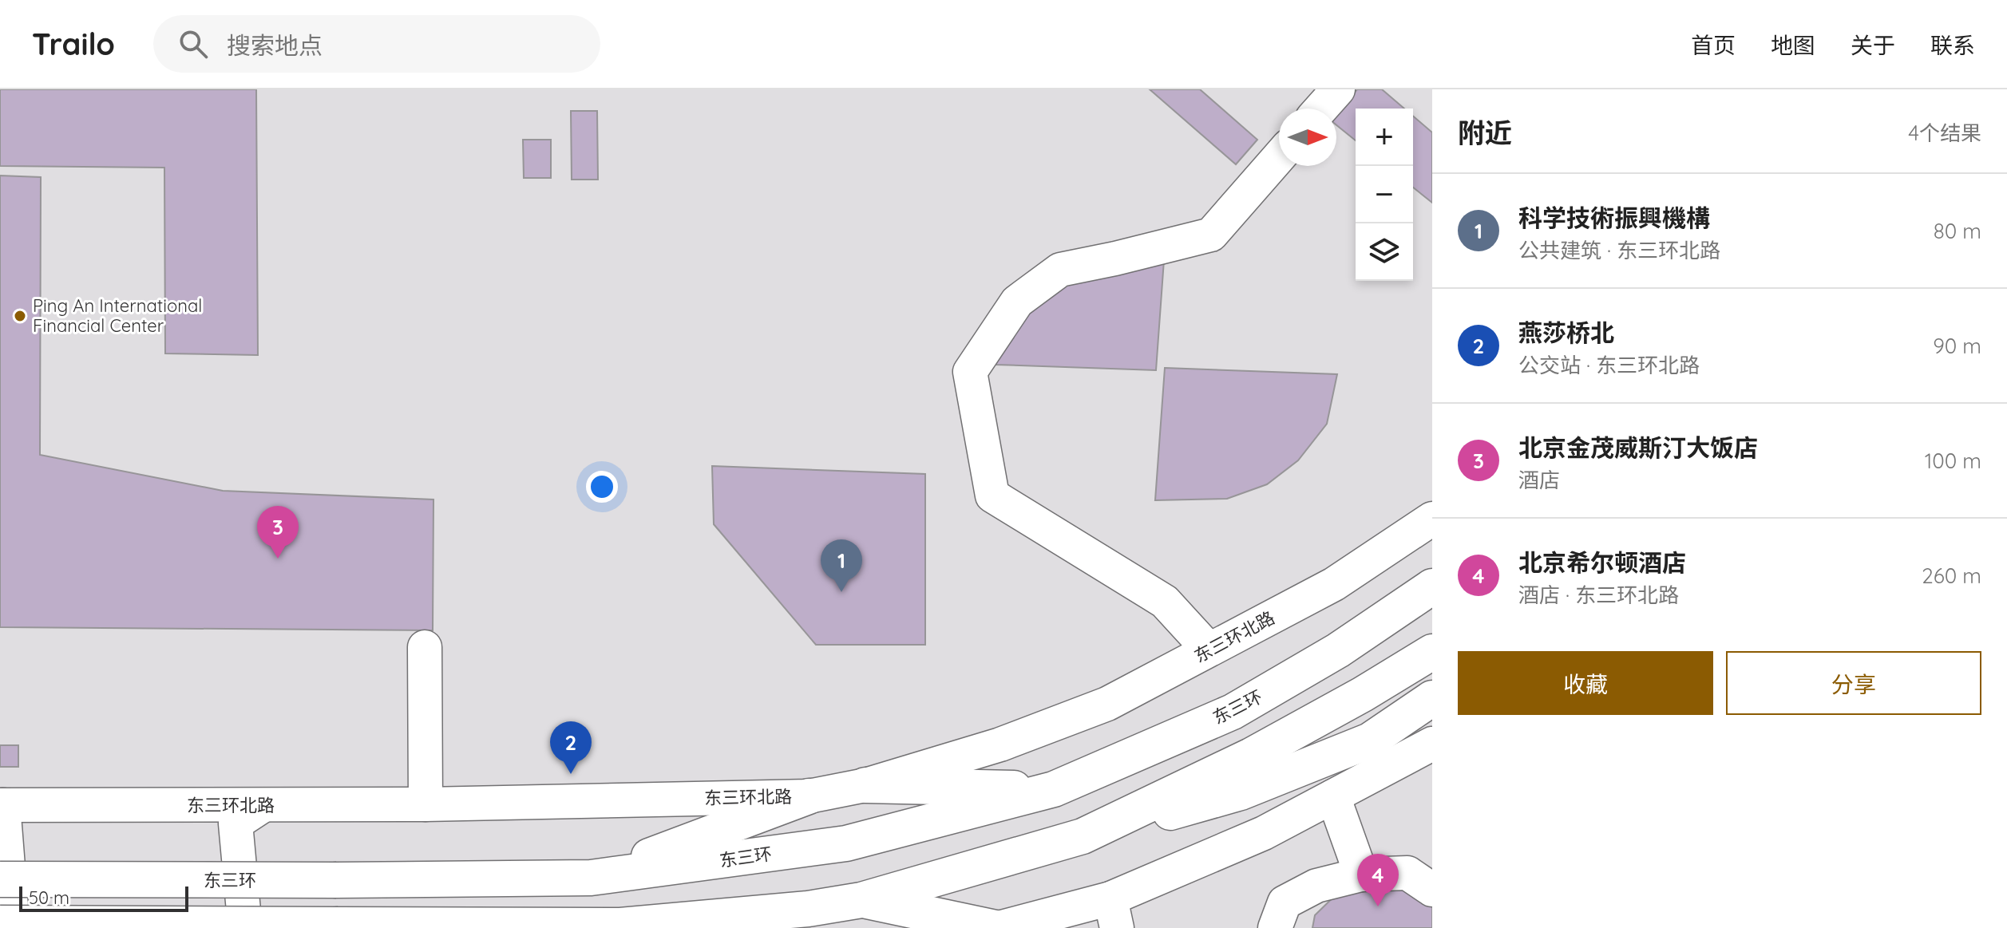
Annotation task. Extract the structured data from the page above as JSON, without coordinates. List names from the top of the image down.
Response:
{
  "streets": {
    "highway": ["东三环"],
    "street": ["东三环北路"]
  },
  "places": ["Ping An International Financial Center"],
  "scale_bar": "50 m",
  "north": "right",
  "page": {
    "header": "Trailo",
    "search": "搜索地点",
    "nav": [
      "首页",
      "地图",
      "关于",
      "联系"
    ],
    "heading": ["附近", "4个结果"],
    "map_buttons": ["+", "−"],
    "list": [
      {
        "mark": "1",
        "name": "科学技術振興機構",
        "note": "公共建筑 · 东三环北路",
        "value": "80 m"
      },
      {
        "mark": "2",
        "name": "燕莎桥北",
        "note": "公交站 · 东三环北路",
        "value": "90 m"
      },
      {
        "mark": "3",
        "name": "北京金茂威斯汀大饭店",
        "note": "酒店",
        "value": "100 m"
      },
      {
        "mark": "4",
        "name": "北京希尔顿酒店",
        "note": "酒店 · 东三环北路",
        "value": "260 m"
      }
    ],
    "pins": [
      "3",
      "1",
      "2",
      "4"
    ],
    "buttons": ["收藏", "分享"],
    "scale": "50 m"
  }
}
